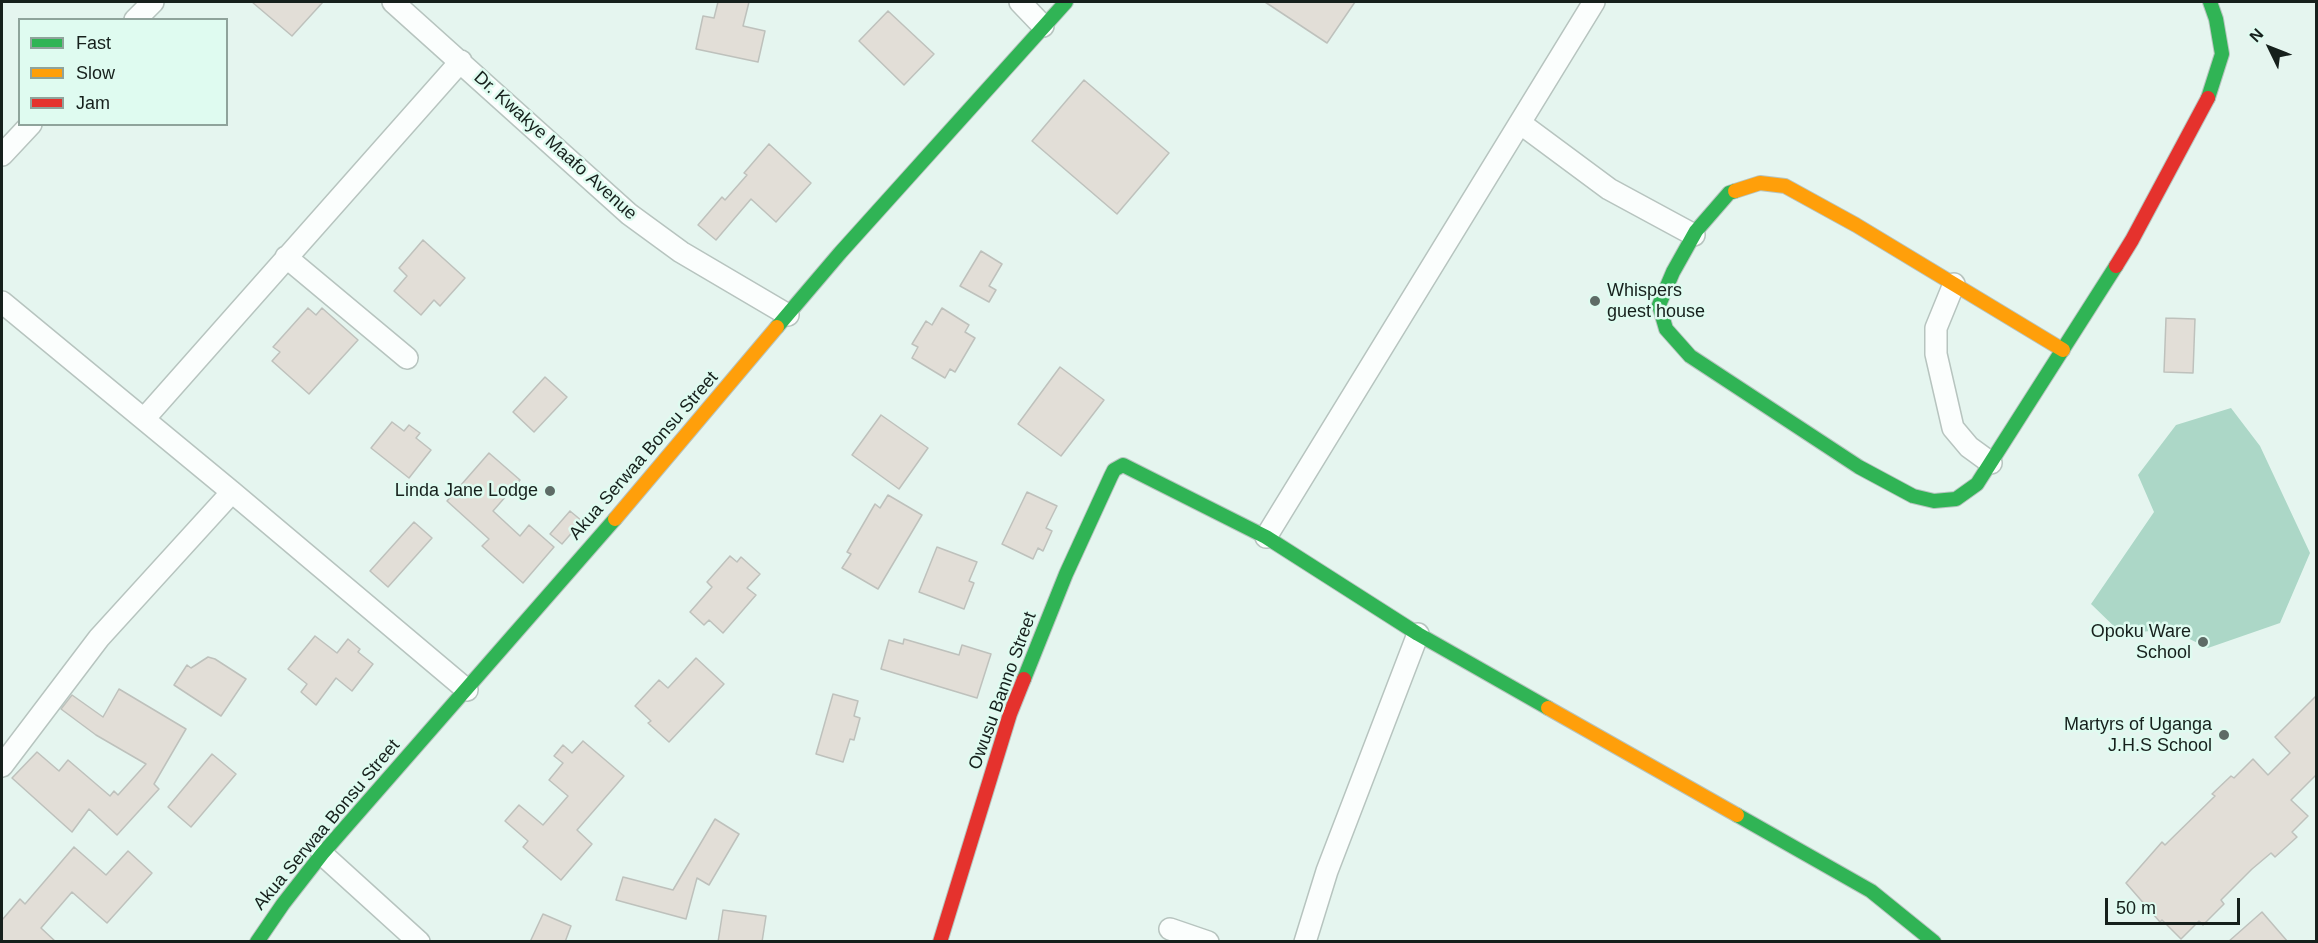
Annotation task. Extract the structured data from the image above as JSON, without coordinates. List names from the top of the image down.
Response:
{
  "streets": {
    "street": ["Dr. Kwakye Maafo Avenue", "Akua Serwaa Bonsu Street", "Owusu Banno Street"]
  },
  "crossings": [
    ["Dr. Kwakye Maafo Avenue", "Akua Serwaa Bonsu Street"]
  ],
  "places": [
    "Whispers guest house",
    "Linda Jane Lodge",
    "Opoku Ware School",
    "Martyrs of Uganga J.H.S School"
  ],
  "legend": ["Fast", "Slow", "Jam"],
  "scale_bar": "50 m",
  "north": "top left"
}
